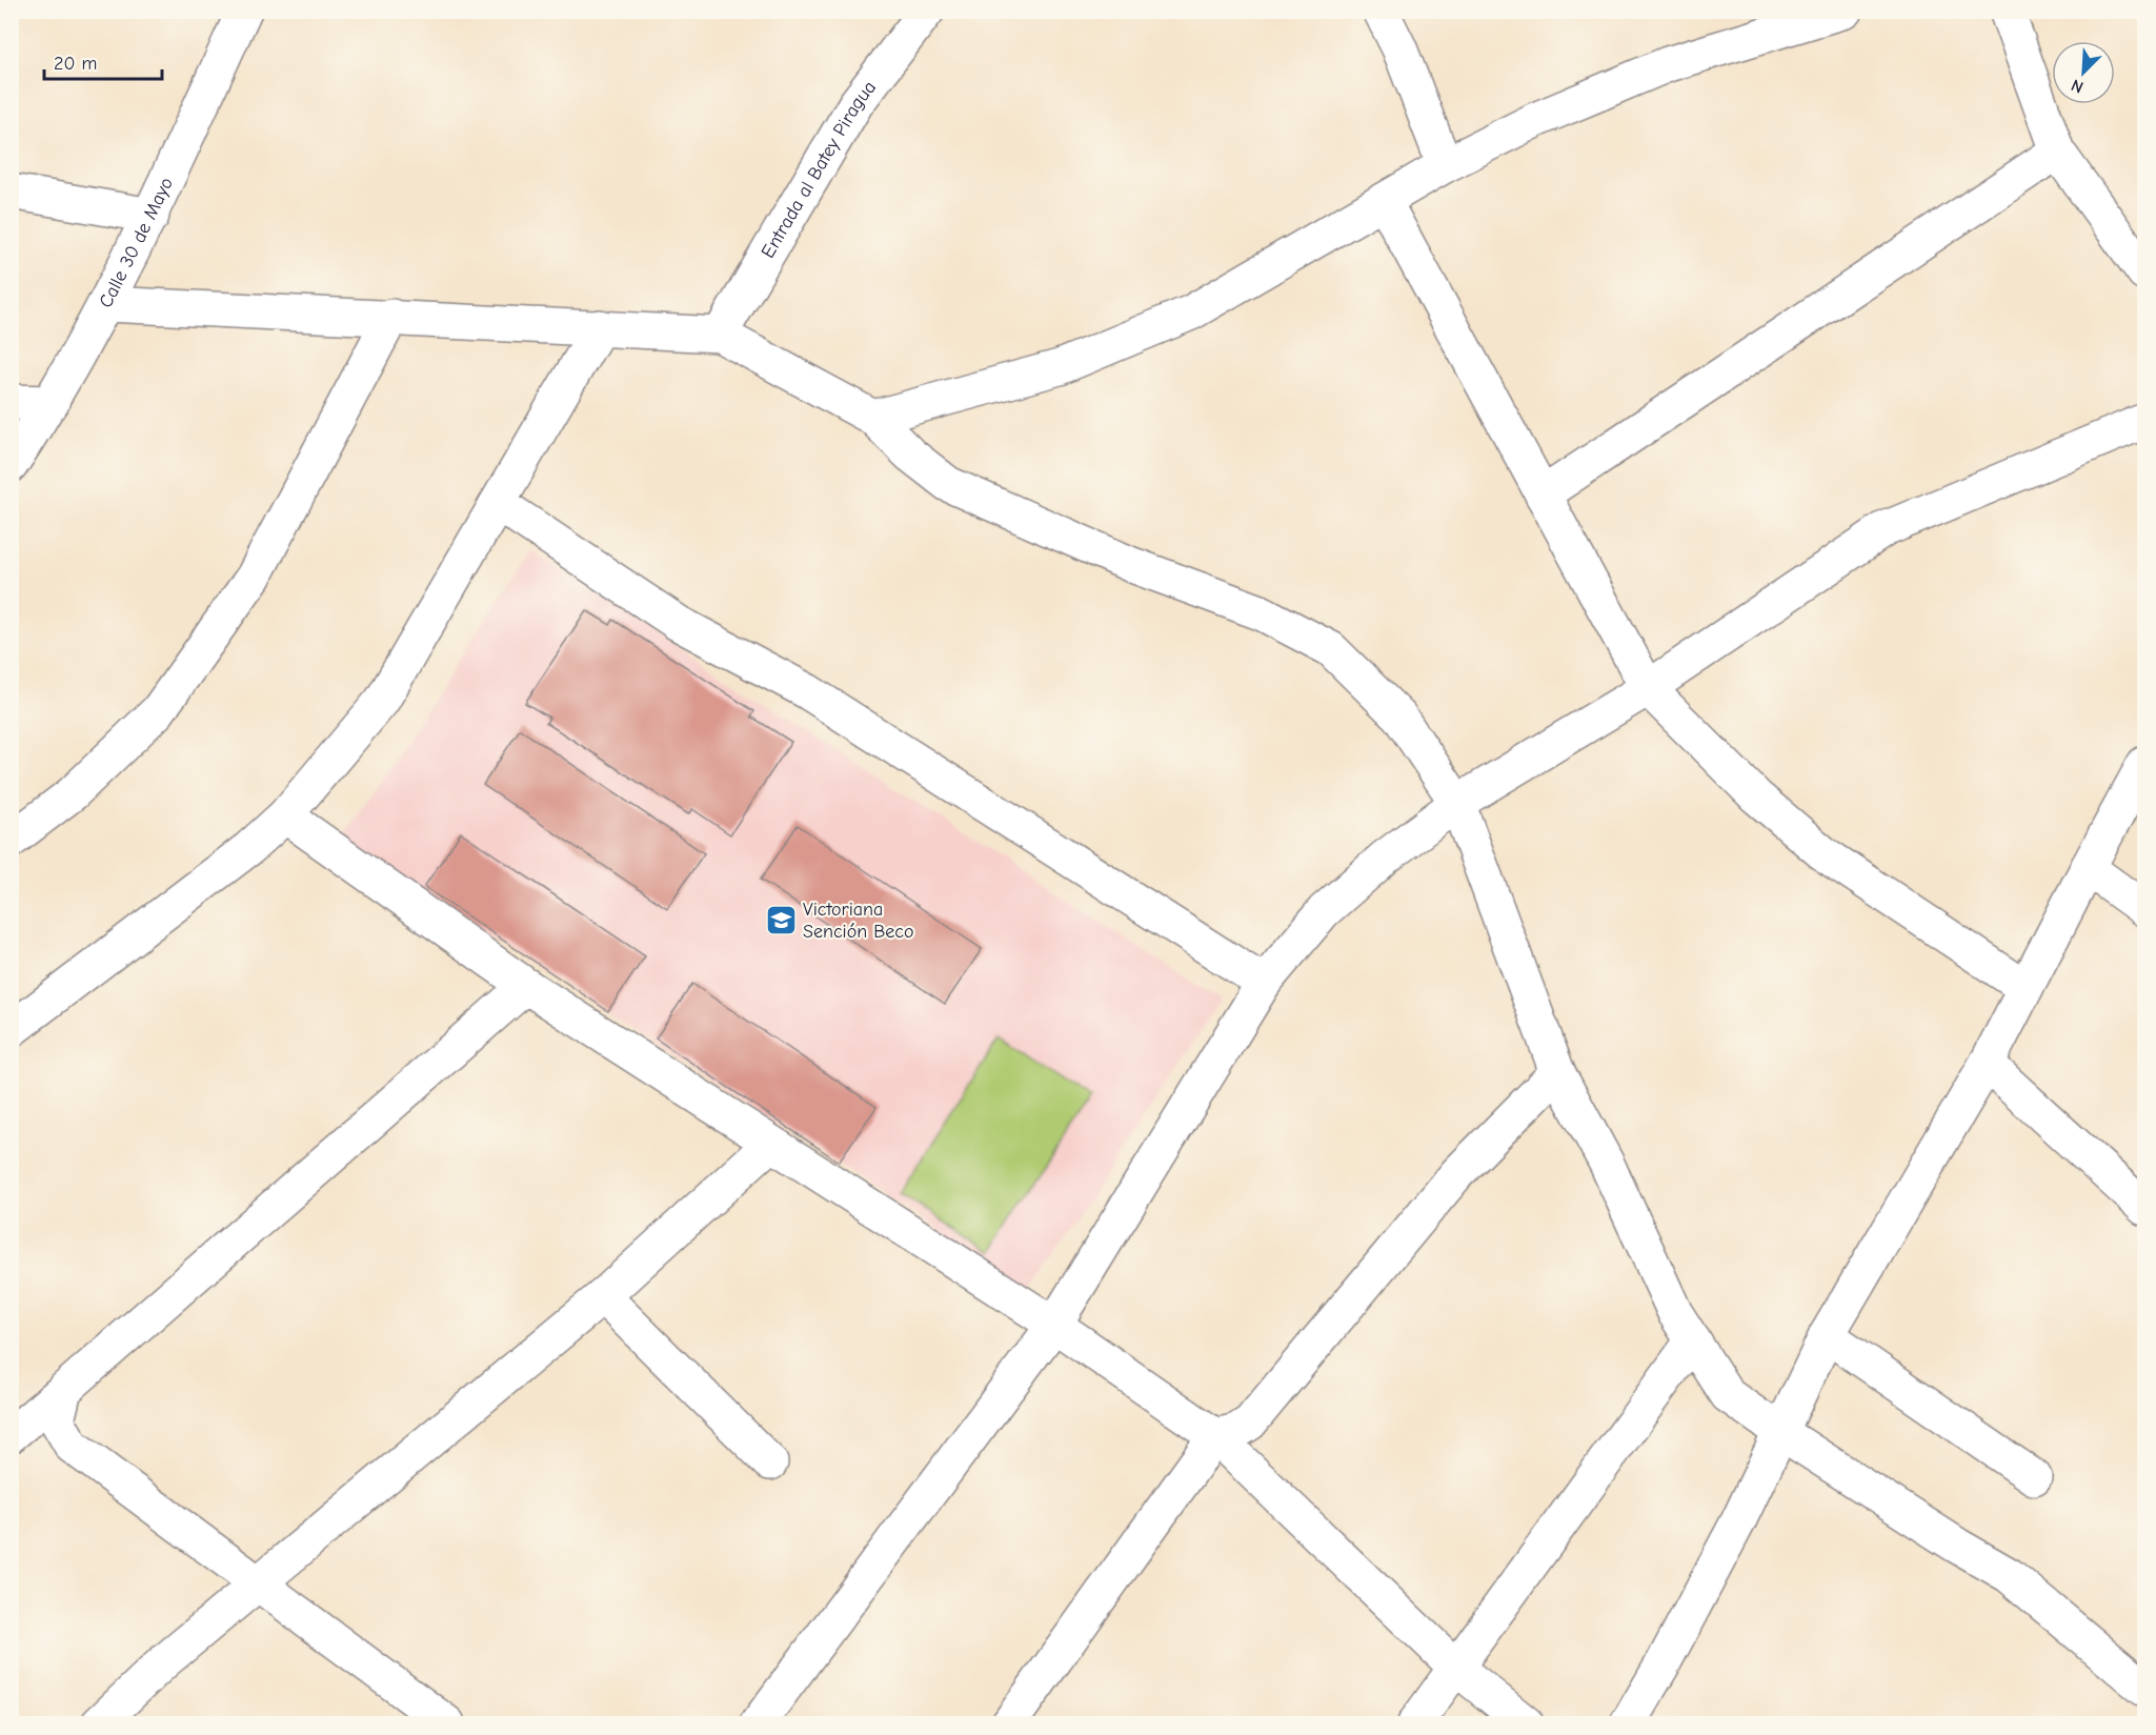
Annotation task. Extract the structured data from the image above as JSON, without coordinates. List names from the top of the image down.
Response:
{
  "streets": {
    "street": ["Entrada al Batey Piragua", "Calle 30 de Mayo"]
  },
  "places": {
    "school or university": ["Victoriana Sención Beco"]
  },
  "scale_bar": "20 m",
  "north": "bottom left"
}
